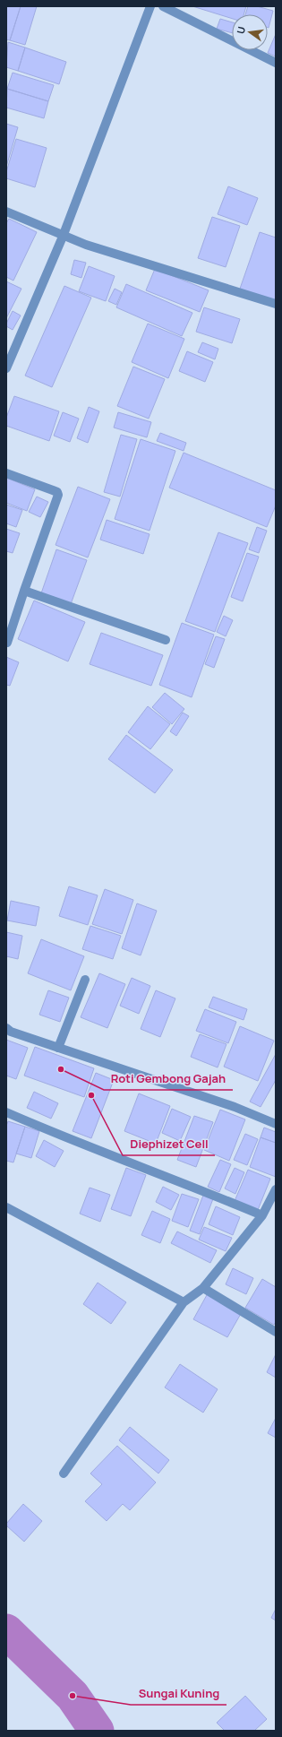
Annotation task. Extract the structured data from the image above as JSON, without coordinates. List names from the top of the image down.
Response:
{
  "places": ["Roti Gembong Gajah", "Diephizet Cell", "Sungai Kuning"],
  "north": "left"
}
